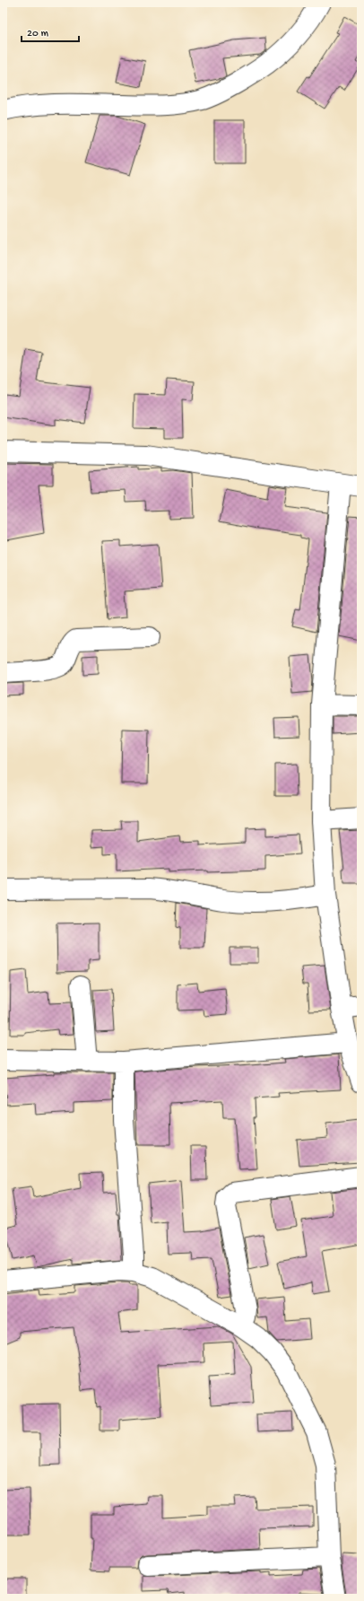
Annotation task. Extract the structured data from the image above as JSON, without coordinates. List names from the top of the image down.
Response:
{
  "scale_bar": "20 m"
}
